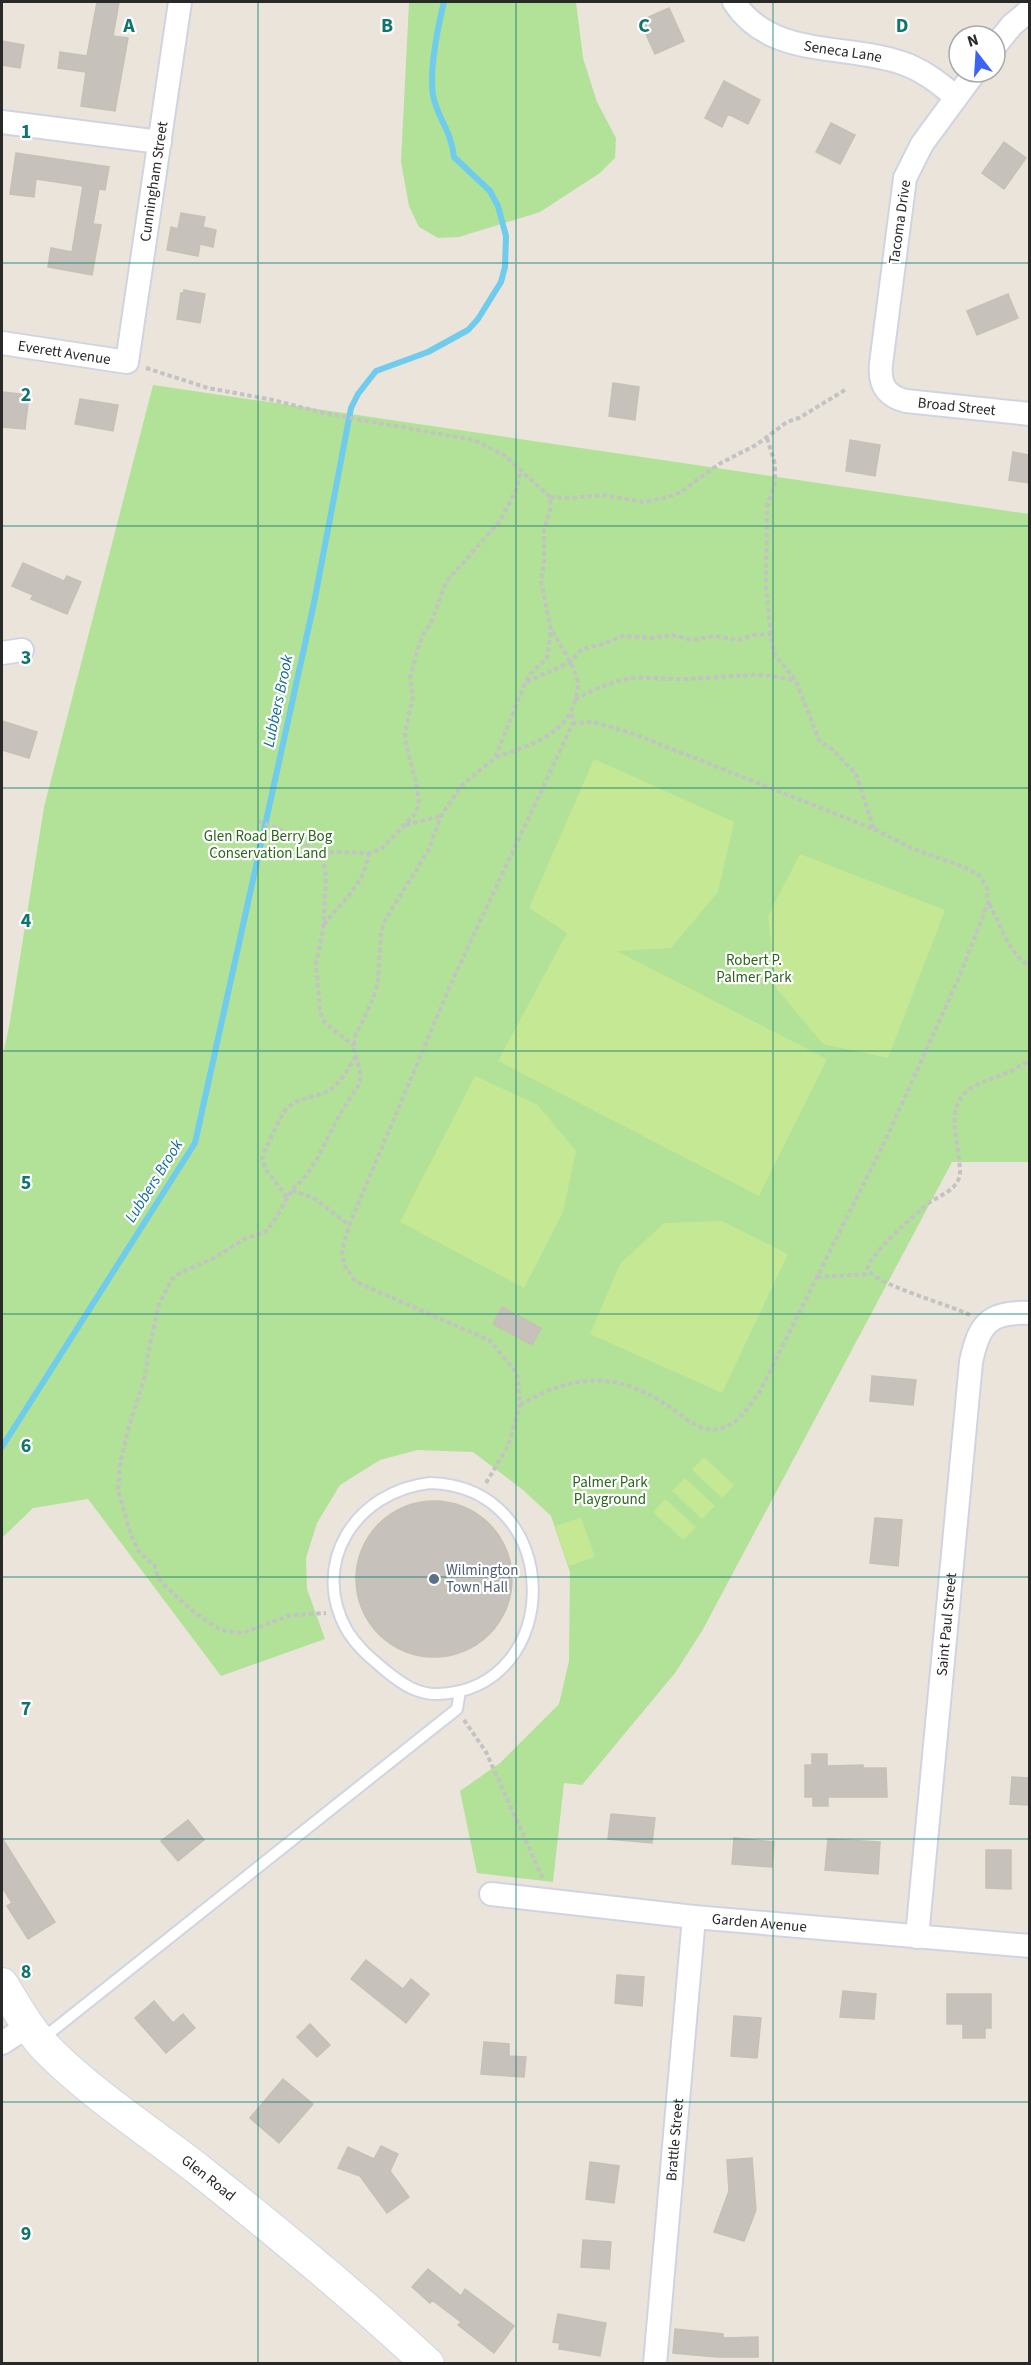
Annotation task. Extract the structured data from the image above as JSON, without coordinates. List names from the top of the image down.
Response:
{
  "streets": {
    "street": [
      "Seneca Lane",
      "Cunningham Street",
      "Tacoma Drive",
      "Everett Avenue",
      "Broad Street",
      "Saint Paul Street",
      "Garden Avenue",
      "Brattle Street",
      "Glen Road"
    ]
  },
  "crossings": [
    ["Seneca Lane", "Tacoma Drive"],
    ["Cunningham Street", "Everett Avenue"],
    ["Tacoma Drive", "Broad Street"],
    ["Saint Paul Street", "Garden Avenue"],
    ["Garden Avenue", "Brattle Street"]
  ],
  "water": ["Lubbers Brook"],
  "parks": ["Glen Road Berry Bog Conservation Land", "Robert P. Palmer Park", "Palmer Park Playground"],
  "places": ["Wilmington Town Hall"],
  "north": "top",
  "grid": {
    "columns": [
      "A",
      "B",
      "C",
      "D"
    ],
    "rows": [
      "1",
      "2",
      "3",
      "4",
      "5",
      "6",
      "7",
      "8",
      "9"
    ]
  }
}
